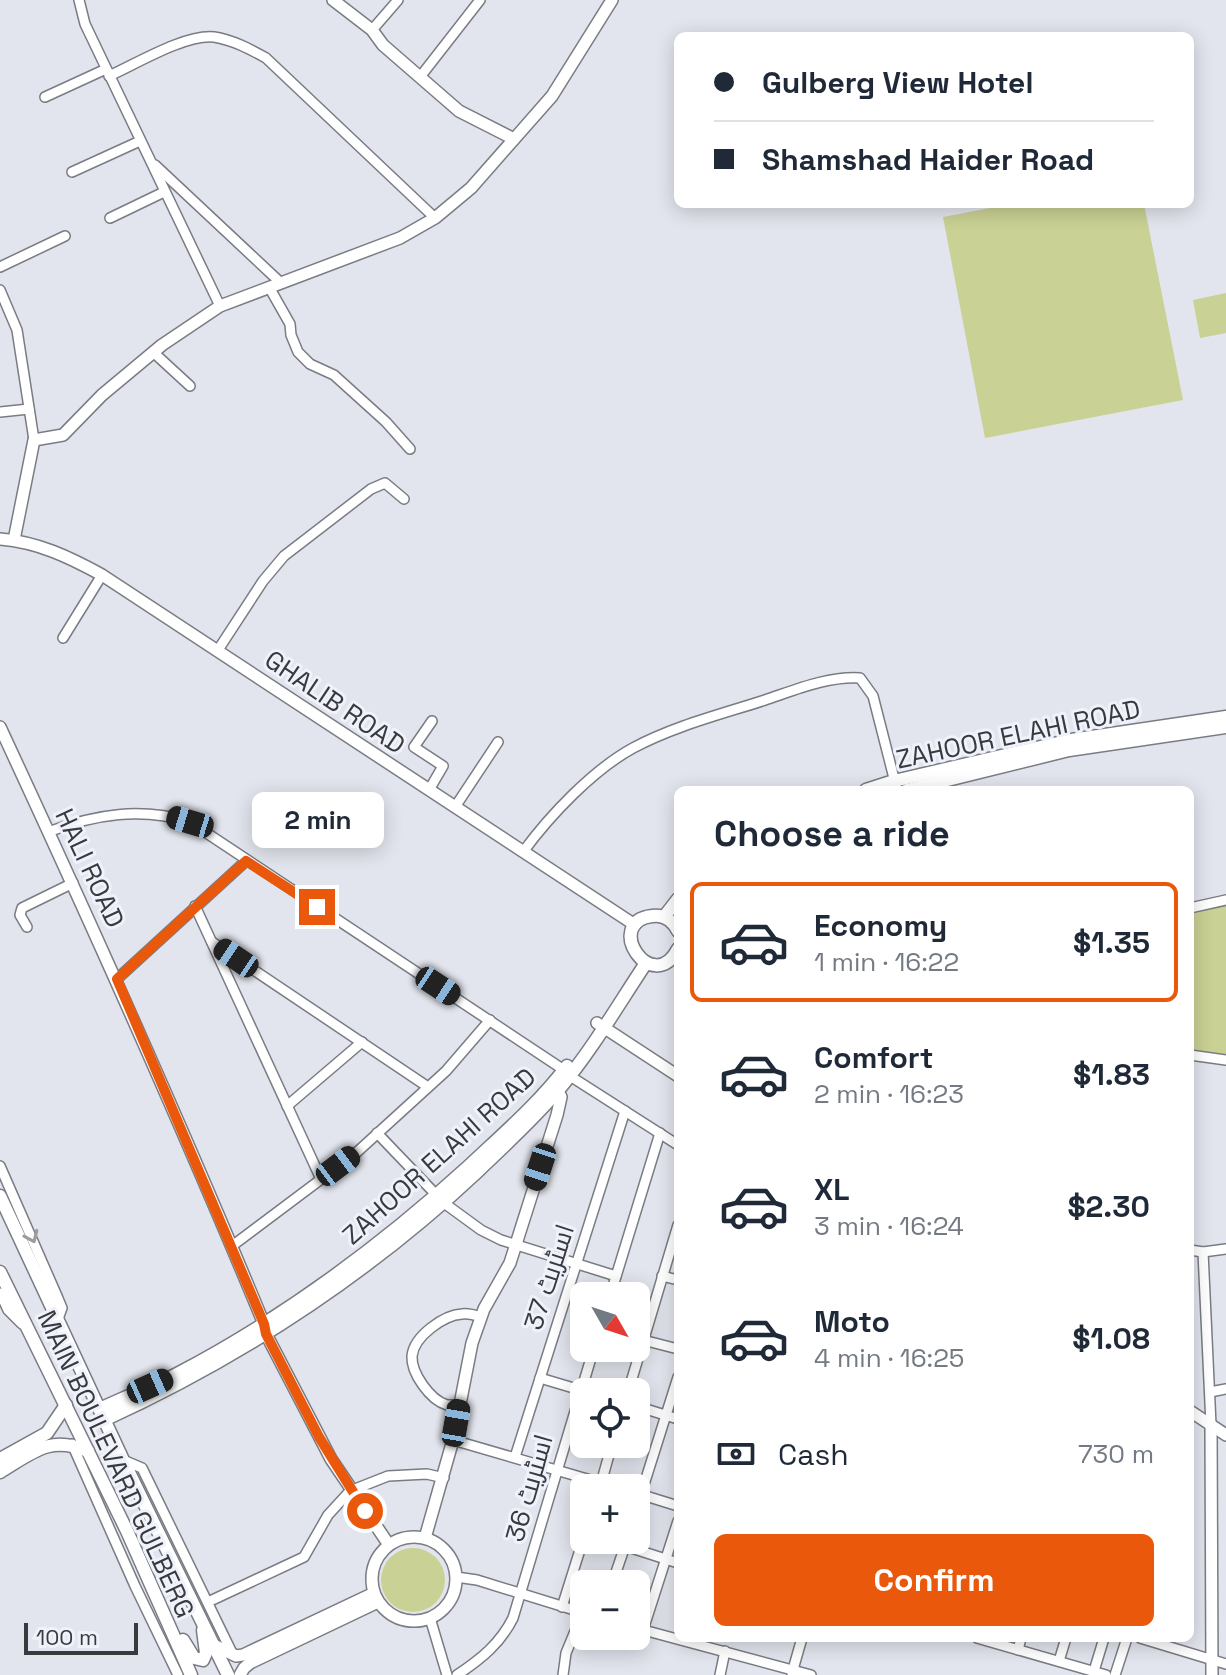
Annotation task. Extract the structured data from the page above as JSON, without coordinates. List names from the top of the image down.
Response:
{
  "streets": {
    "main road": ["ZAHOOR ELAHI ROAD", "MAIN BOULEVARD GULBERG"],
    "street": [
      "GHALIB ROAD",
      "HALI ROAD",
      "اسٹریٹ 37",
      "اسٹریٹ 36"
    ]
  },
  "crossings": [
    ["ZAHOOR ELAHI ROAD", "HALI ROAD"],
    ["ZAHOOR ELAHI ROAD", "MAIN BOULEVARD GULBERG"]
  ],
  "scale_bar": "100 m",
  "north": "bottom right",
  "page": {
    "banner": ["Gulberg View Hotel", "Shamshad Haider Road"],
    "heading": "Choose a ride",
    "bubble": "2 min",
    "list": [
      {
        "name": "Economy",
        "note": "1 min · 16:22",
        "value": "$1.35"
      },
      {
        "name": "Comfort",
        "note": "2 min · 16:23",
        "value": "$1.83"
      },
      {
        "name": "XL",
        "note": "3 min · 16:24",
        "value": "$2.30"
      },
      {
        "name": "Moto",
        "note": "4 min · 16:25",
        "value": "$1.08"
      }
    ],
    "map_buttons": ["+", "−"],
    "pay": ["Cash", "730 m"],
    "buttons": "Confirm",
    "scale": "100 m"
  }
}
